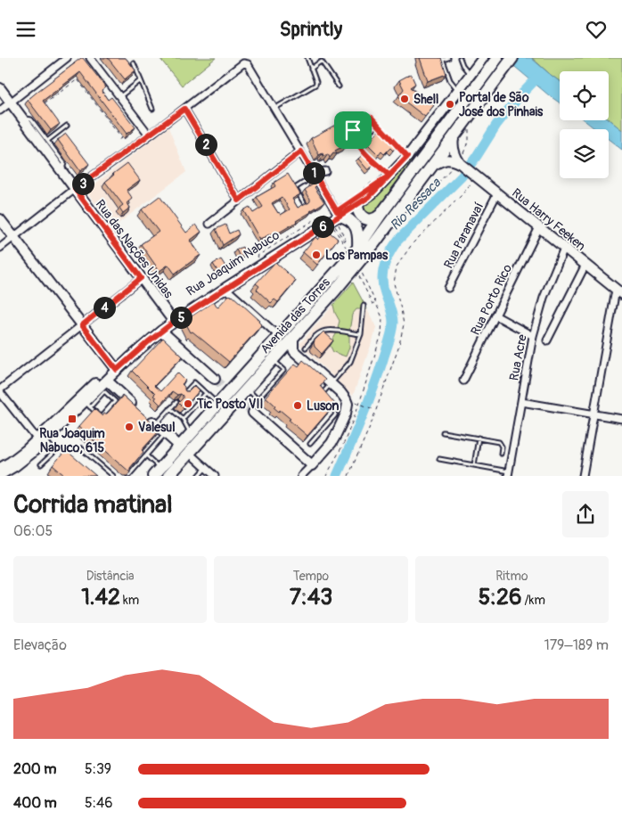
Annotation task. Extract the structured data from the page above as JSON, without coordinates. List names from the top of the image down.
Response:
{
  "streets": {
    "highway": ["Avenida das Torres"],
    "main road": ["Rua Harry Feeken", "Rua das Nações Unidas", "Rua Joaquim Nabuco"],
    "street": ["Rua Paranavaí", "Rua Porto Rico", "Rua Acre"]
  },
  "crossings": [
    ["Rua Harry Feeken", "Rua Paranavaí"],
    ["Rua Harry Feeken", "Rua Porto Rico"],
    ["Rua Harry Feeken", "Rua Acre"],
    ["Rua das Nações Unidas", "Rua Joaquim Nabuco"]
  ],
  "water": ["Rio Ressaca"],
  "places": {
    "other": [
      "Shell",
      "Portal de São José dos Pinhais",
      "Los Pampas",
      "Tic Posto VII",
      "Luson",
      "Valesul"
    ],
    "transit": ["Rua Joaquim Nabuco, 615"]
  },
  "page": {
    "header": "Sprintly",
    "pins": [
      "2",
      "1",
      "3",
      "6",
      "4",
      "5"
    ],
    "heading": ["Corrida matinal", "06:05"],
    "stats": [
      ["Distância", "1.42 km"],
      ["Tempo", "7:43"],
      ["Ritmo", "5:26 /km"]
    ],
    "chart": ["Elevação", "179–189 m"],
    "list": [
      {
        "name": "200 m",
        "note": "5:39"
      },
      {
        "name": "400 m",
        "note": "5:46"
      }
    ]
  }
}
